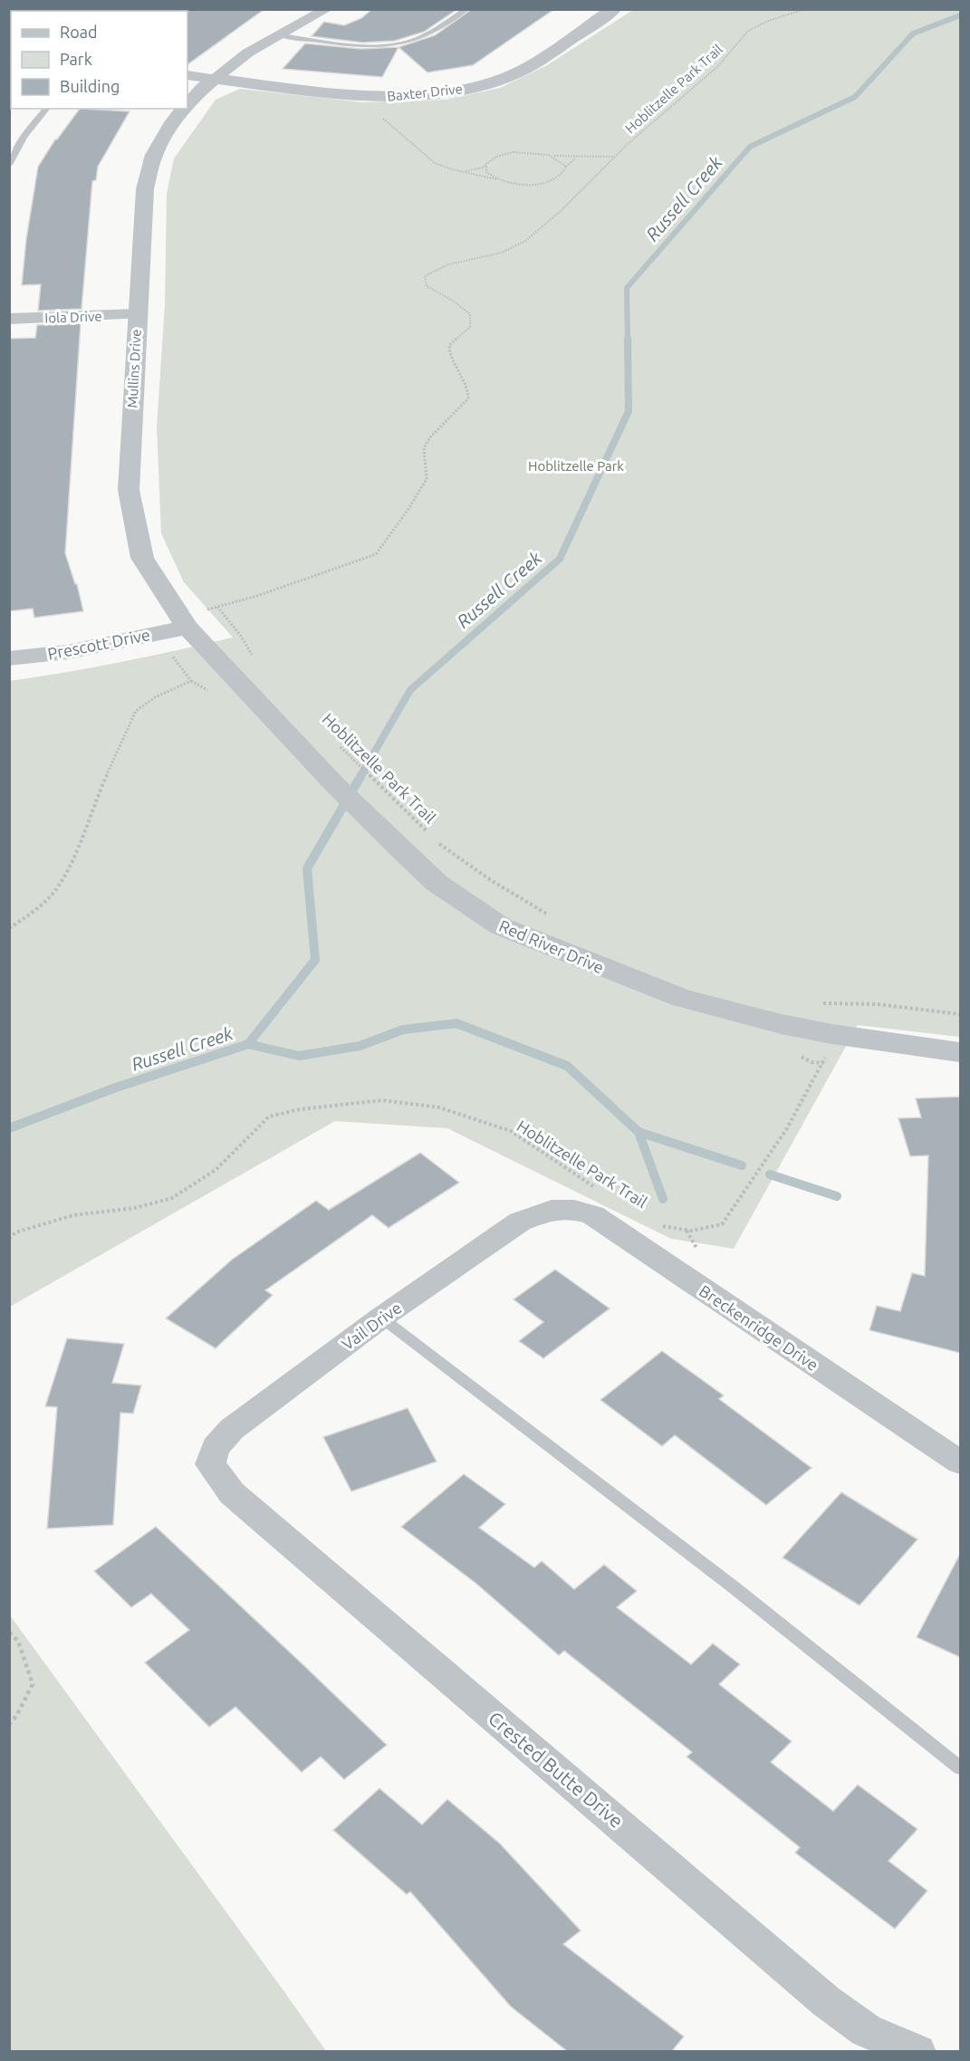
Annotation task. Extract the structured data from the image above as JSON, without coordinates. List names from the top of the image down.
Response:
{
  "streets": {
    "street": [
      "Baxter Drive",
      "Iola Drive",
      "Mullins Drive",
      "Prescott Drive",
      "Red River Drive",
      "Vail Drive",
      "Breckenridge Drive",
      "Crested Butte Drive"
    ],
    "path": ["Hoblitzelle Park Trail"]
  },
  "crossings": [
    ["Hoblitzelle Park Trail", "Mullins Drive"],
    ["Hoblitzelle Park Trail", "Prescott Drive"],
    ["Hoblitzelle Park Trail", "Red River Drive"],
    ["Baxter Drive", "Mullins Drive"],
    ["Iola Drive", "Mullins Drive"],
    ["Mullins Drive", "Prescott Drive"],
    ["Mullins Drive", "Red River Drive"],
    ["Prescott Drive", "Red River Drive"],
    ["Vail Drive", "Breckenridge Drive"],
    ["Vail Drive", "Crested Butte Drive"]
  ],
  "water": ["Russell Creek"],
  "parks": ["Hoblitzelle Park"],
  "legend": ["Road", "Park", "Building"]
}
